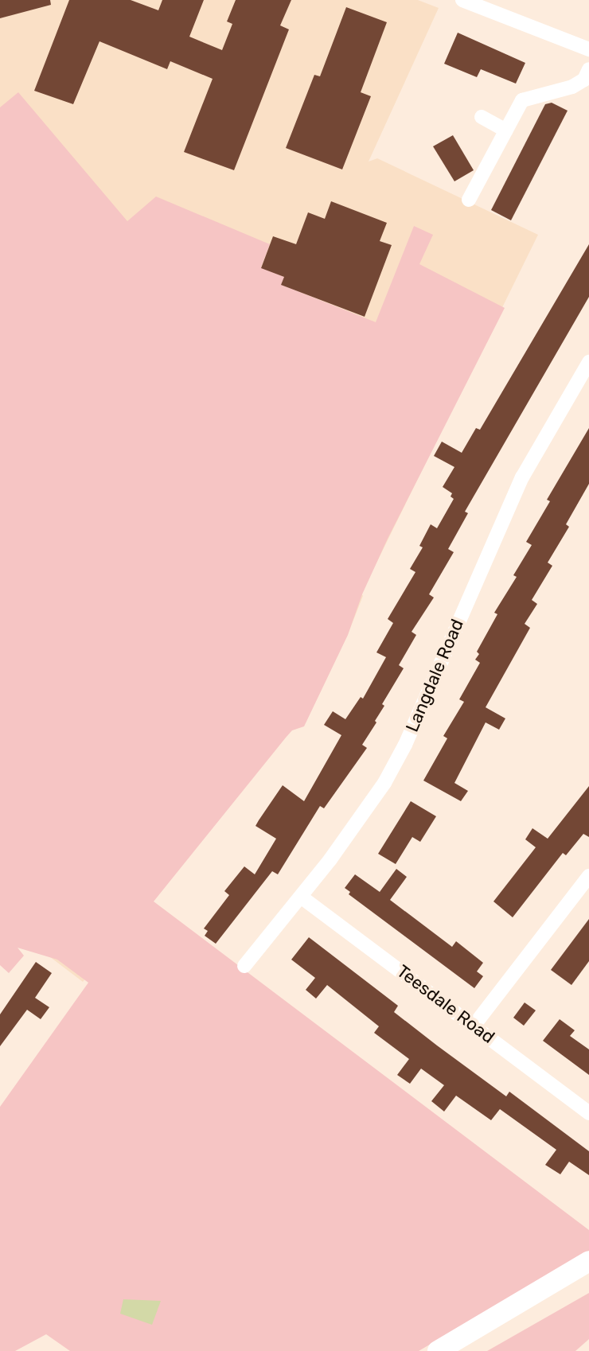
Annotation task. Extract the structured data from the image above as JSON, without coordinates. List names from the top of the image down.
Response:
{
  "streets": {
    "street": ["Langdale Road", "Teesdale Road"]
  },
  "crossings": [
    ["Langdale Road", "Teesdale Road"]
  ]
}
